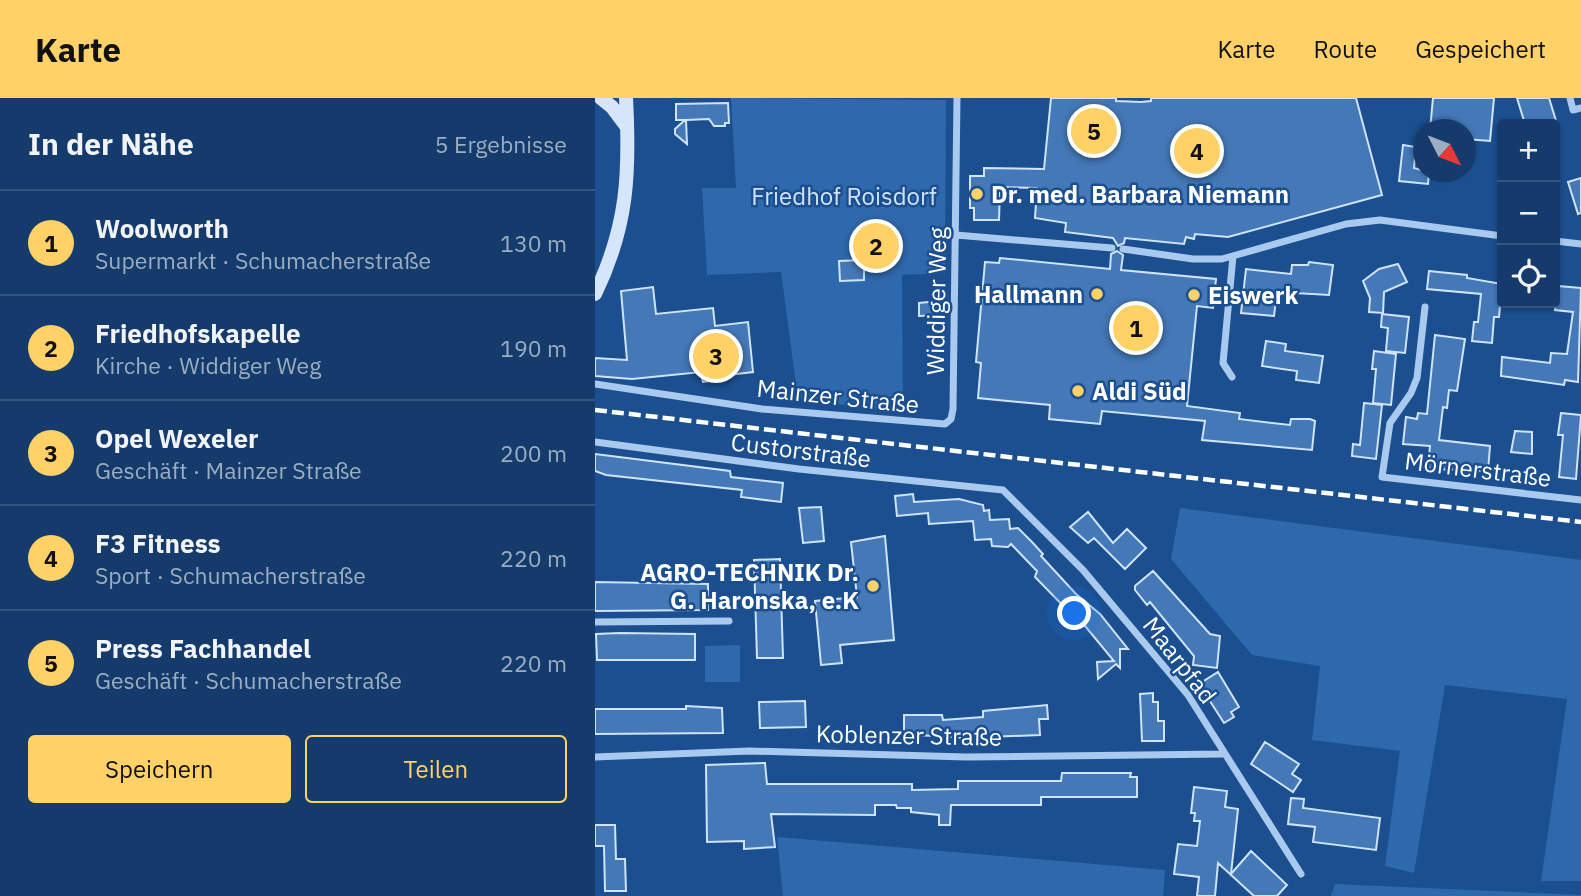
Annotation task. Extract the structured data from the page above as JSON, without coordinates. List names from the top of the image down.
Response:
{
  "streets": {
    "street": [
      "Widdiger Weg",
      "Mainzer Straße",
      "Custorstraße",
      "Mörnerstraße",
      "Maarpfad",
      "Koblenzer Straße"
    ]
  },
  "crossings": [
    ["Widdiger Weg", "Mainzer Straße"],
    ["Custorstraße", "Maarpfad"],
    ["Maarpfad", "Koblenzer Straße"]
  ],
  "parks": ["Friedhof Roisdorf"],
  "places": [
    "Dr. med. Barbara Niemann",
    "Hallmann",
    "Eiswerk",
    "Aldi Süd",
    "AGRO-TECHNIK Dr. G. Haronska, e.K"
  ],
  "north": "bottom right",
  "page": {
    "header": "Karte",
    "nav": ["Karte", "Route", "Gespeichert"],
    "heading": ["In der Nähe", "5 Ergebnisse"],
    "pins": [
      "5",
      "4",
      "2",
      "1",
      "3"
    ],
    "map_buttons": ["+", "−"],
    "list": [
      {
        "mark": "1",
        "name": "Woolworth",
        "note": "Supermarkt · Schumacherstraße",
        "value": "130 m"
      },
      {
        "mark": "2",
        "name": "Friedhofskapelle",
        "note": "Kirche · Widdiger Weg",
        "value": "190 m"
      },
      {
        "mark": "3",
        "name": "Opel Wexeler",
        "note": "Geschäft · Mainzer Straße",
        "value": "200 m"
      },
      {
        "mark": "4",
        "name": "F3 Fitness",
        "note": "Sport · Schumacherstraße",
        "value": "220 m"
      },
      {
        "mark": "5",
        "name": "Press Fachhandel",
        "note": "Geschäft · Schumacherstraße",
        "value": "220 m"
      }
    ],
    "buttons": ["Speichern", "Teilen"]
  }
}
